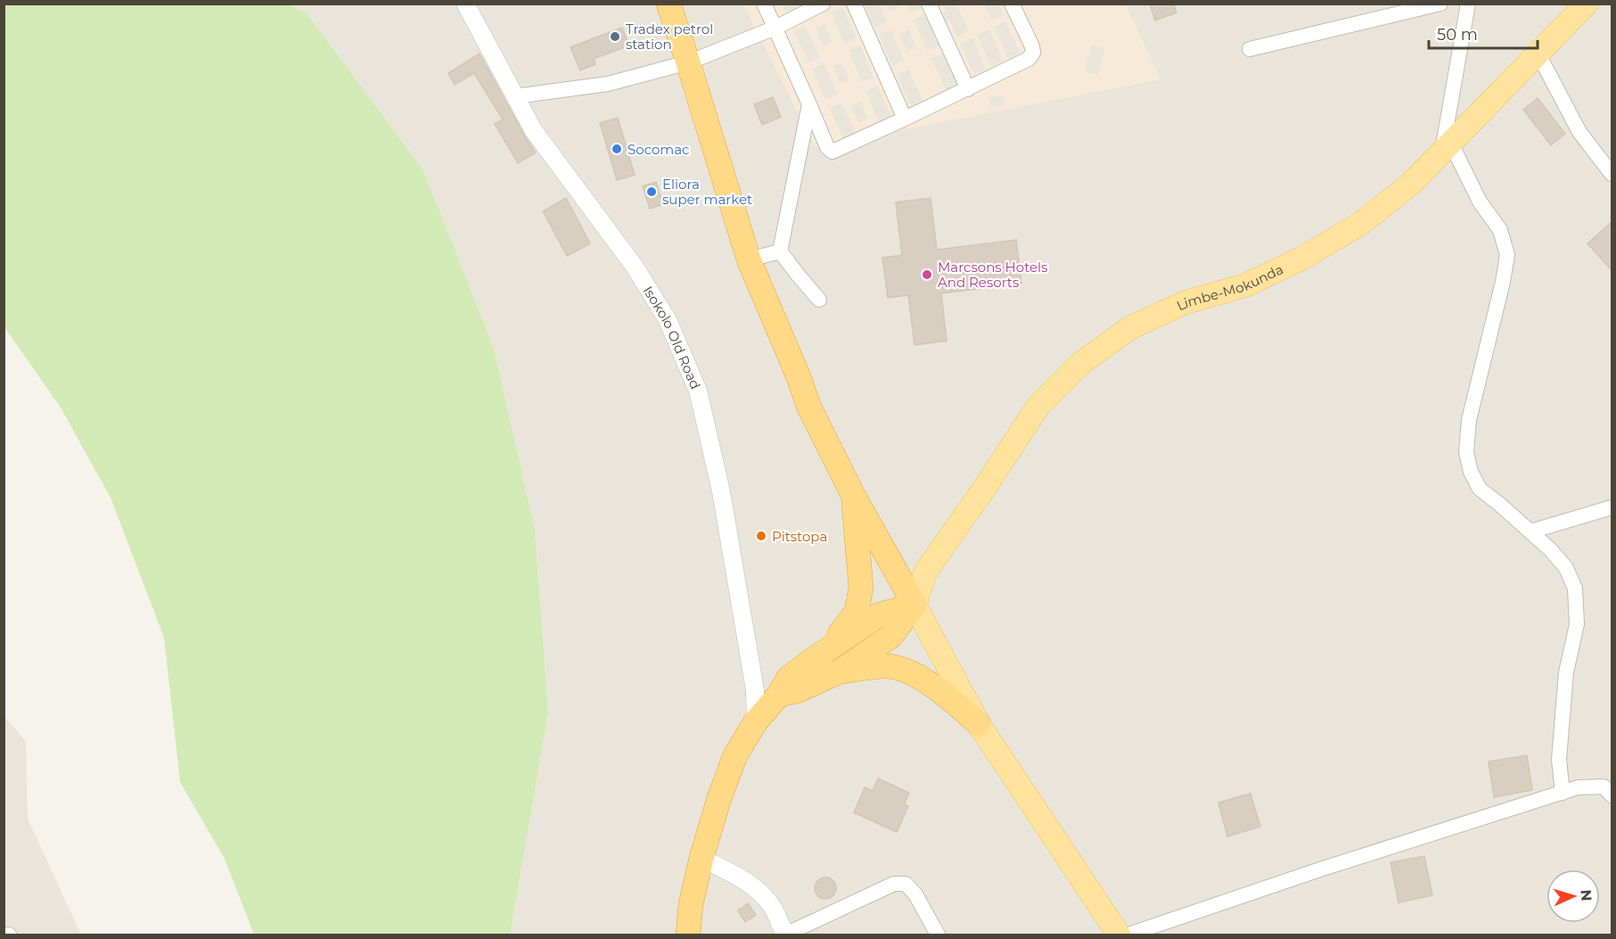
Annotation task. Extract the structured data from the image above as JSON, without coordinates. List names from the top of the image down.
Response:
{
  "streets": {
    "main road": ["Limbe-Mokunda"],
    "street": ["Isokolo Old Road"]
  },
  "places": [
    "Tradex petrol station",
    "Socomac",
    "Eliora super market",
    "Marcsons Hotels And Resorts",
    "Pitstopa"
  ],
  "scale_bar": "50 m",
  "north": "right"
}
